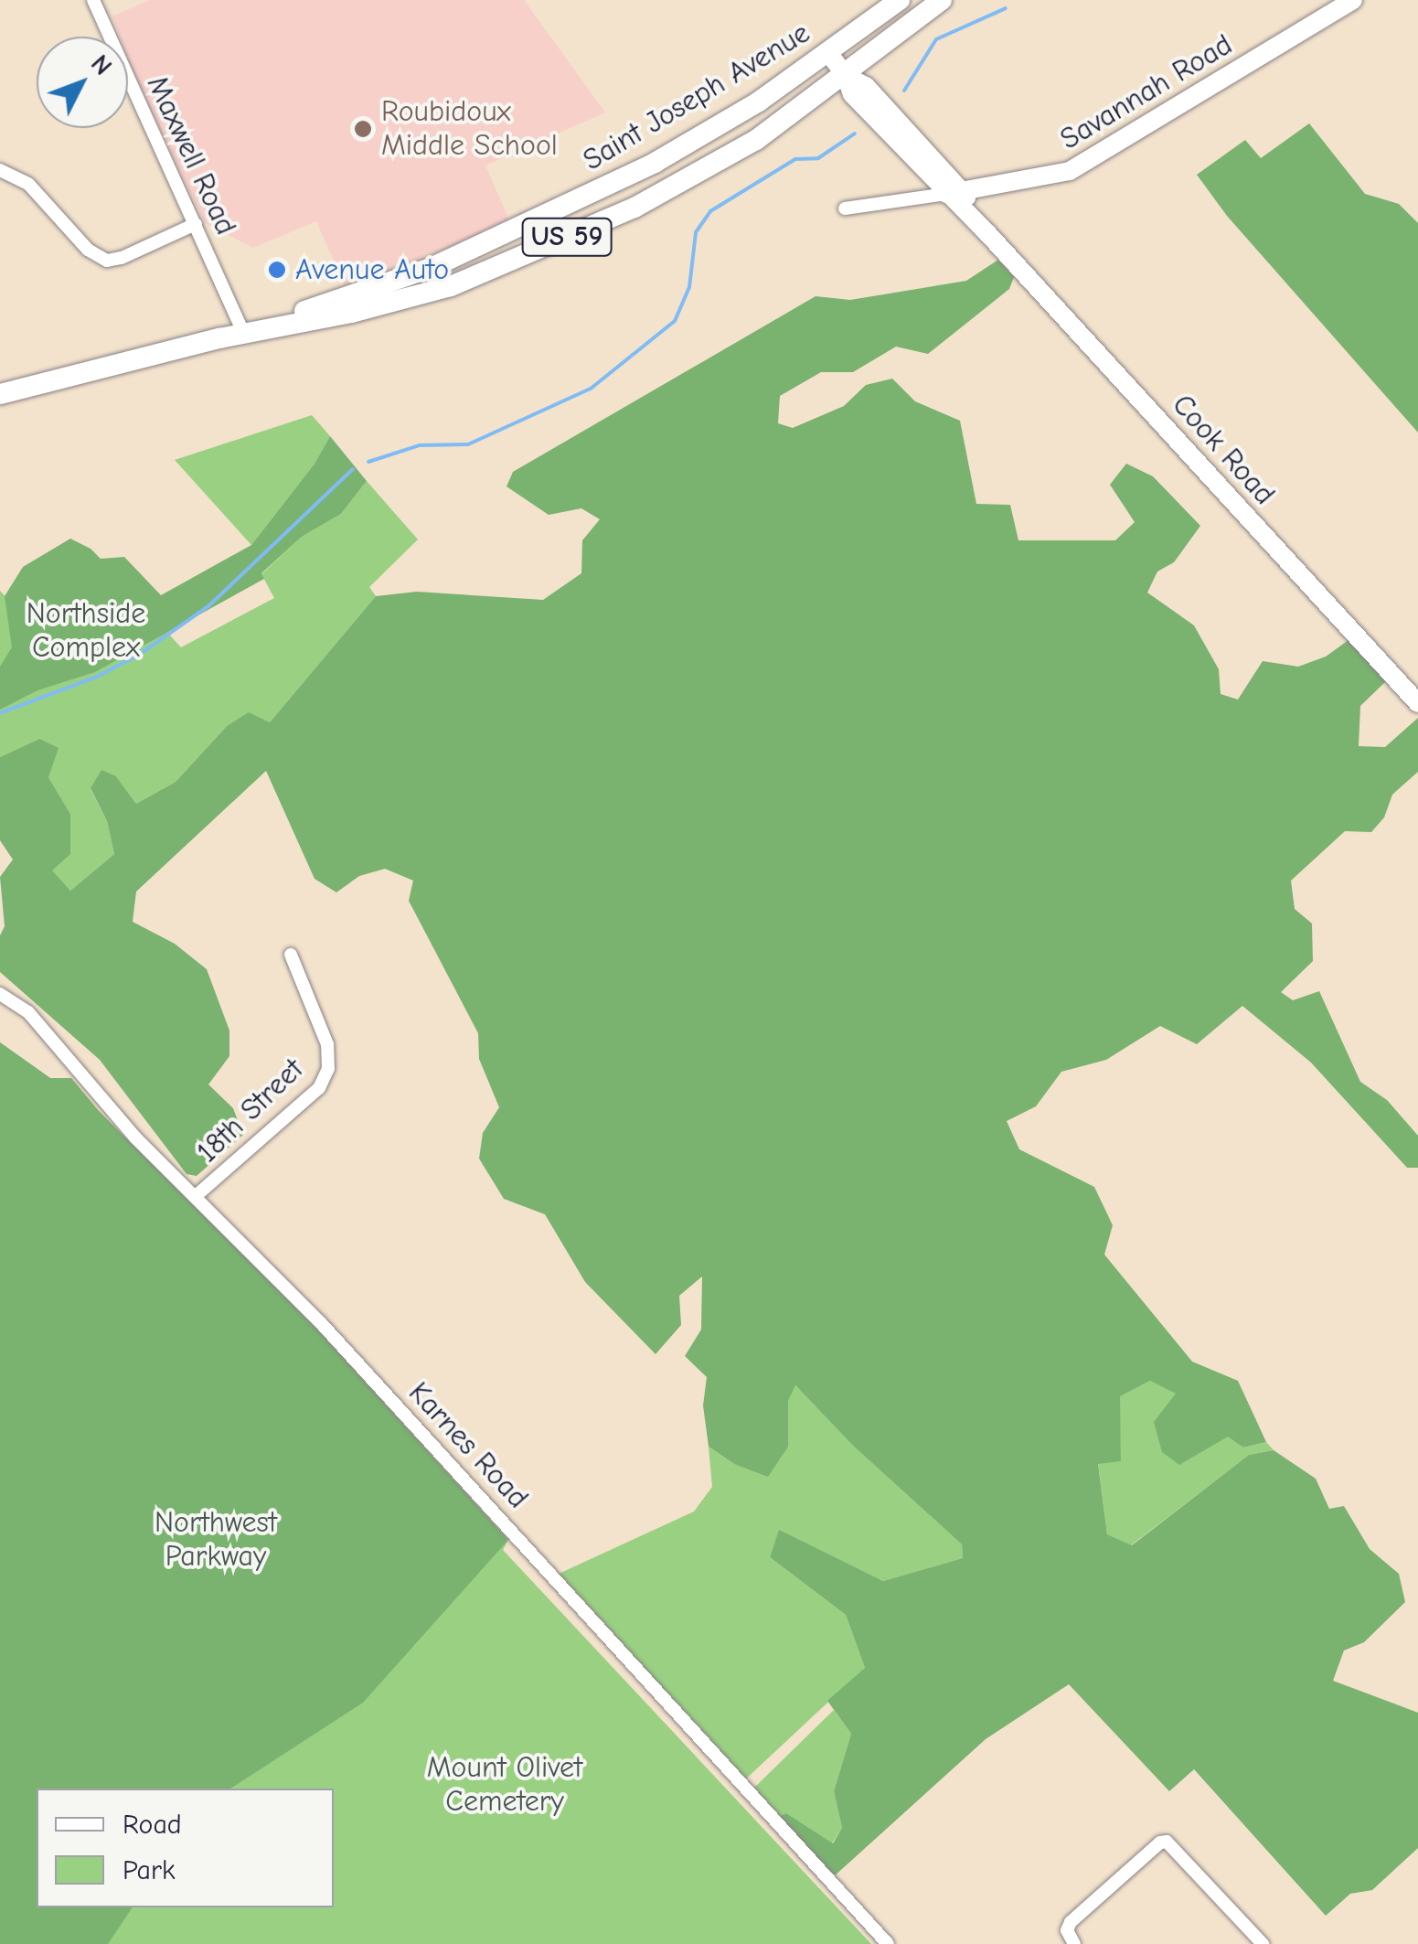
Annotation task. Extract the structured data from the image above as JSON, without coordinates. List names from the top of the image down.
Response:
{
  "streets": {
    "main road": ["Saint Joseph Avenue", "US 59"],
    "street": [
      "Savannah Road",
      "Maxwell Road",
      "Cook Road",
      "18th Street",
      "Karnes Road"
    ]
  },
  "crossings": [
    ["Savannah Road", "Cook Road"],
    ["Saint Joseph Avenue", "Maxwell Road"],
    ["Saint Joseph Avenue", "Cook Road"],
    ["18th Street", "Karnes Road"]
  ],
  "parks": ["Northside Complex", "Northwest Parkway", "Mount Olivet Cemetery"],
  "places": ["Roubidoux Middle School", "Avenue Auto"],
  "legend": ["Road", "Park"],
  "north": "top right"
}
